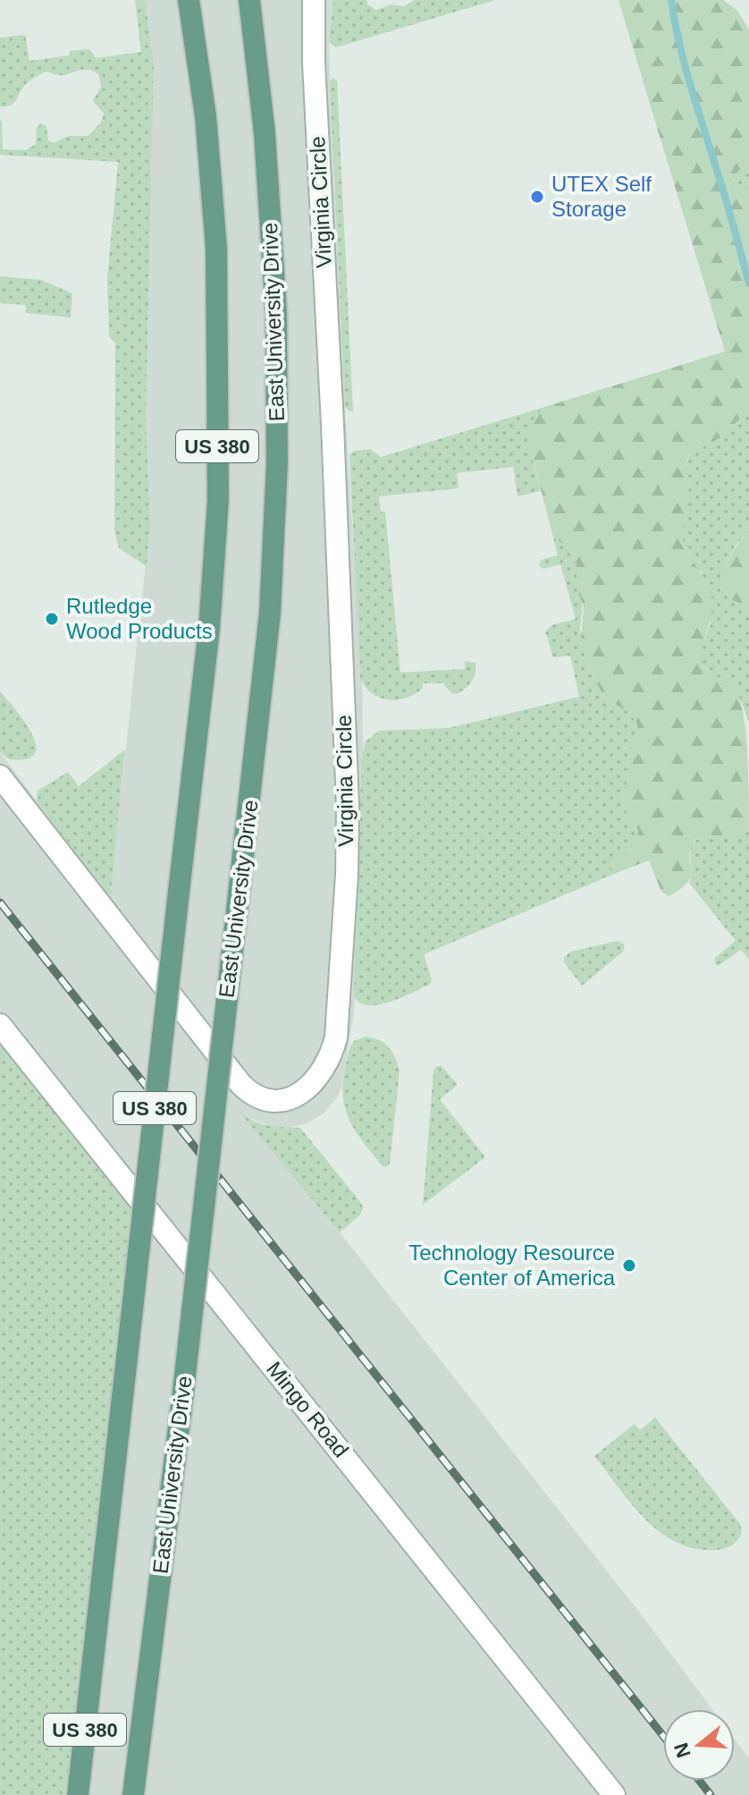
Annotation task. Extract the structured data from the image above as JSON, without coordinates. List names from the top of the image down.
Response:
{
  "streets": {
    "main road": ["East University Drive", "US 380"],
    "street": ["Virginia Circle", "Mingo Road"]
  },
  "places": ["UTEX Self Storage", "Rutledge Wood Products", "Technology Resource Center of America"],
  "north": "left"
}
